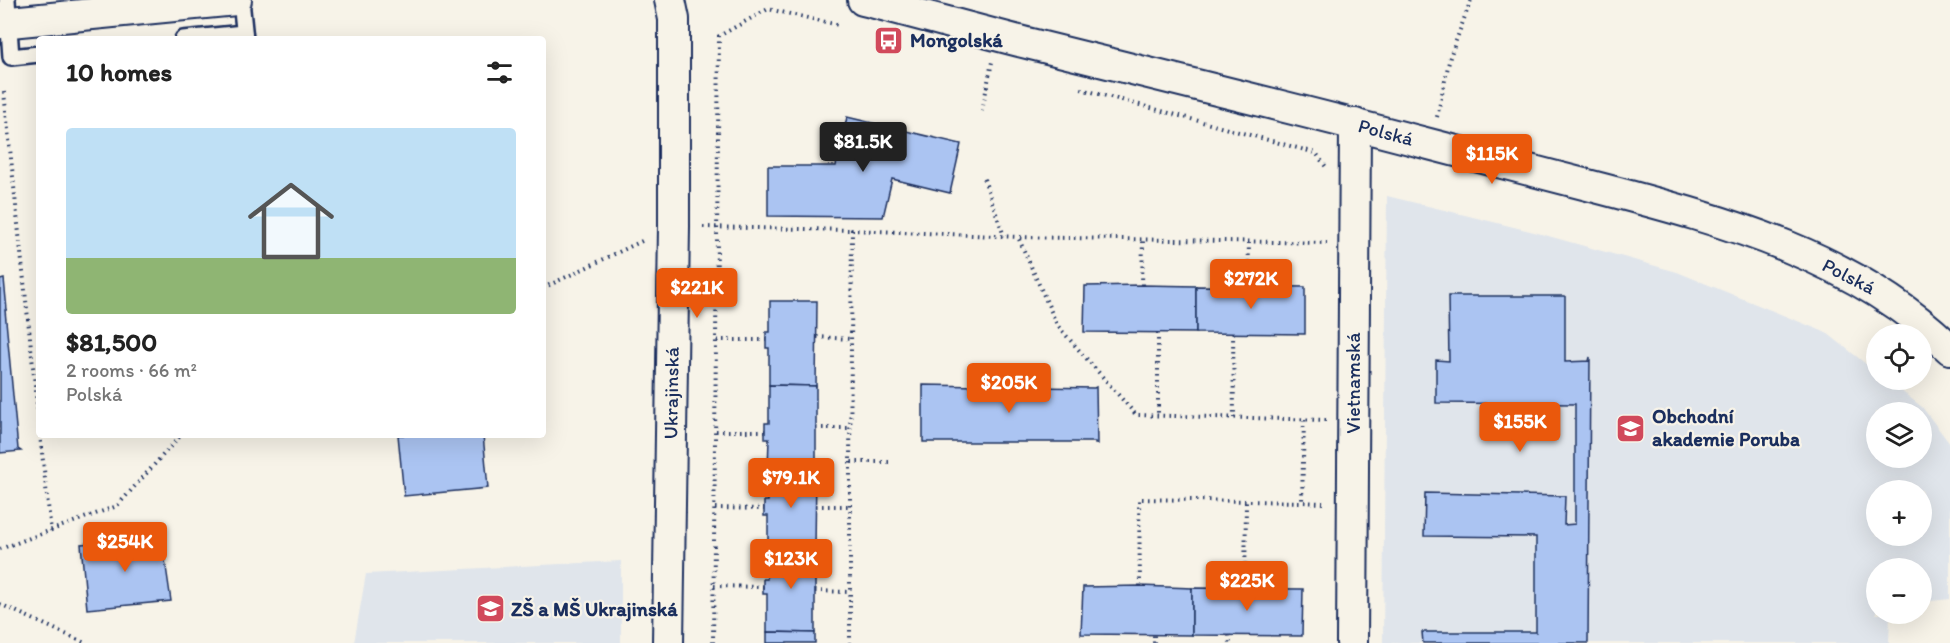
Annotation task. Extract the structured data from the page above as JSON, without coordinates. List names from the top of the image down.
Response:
{
  "streets": {
    "street": ["Polská", "Vietnamská", "Ukrajinská"]
  },
  "crossings": [
    ["Polská", "Vietnamská"]
  ],
  "places": {
    "bus stop": ["Mongolská"],
    "school or university": ["Obchodní akademie Poruba", "ZŠ a MŠ Ukrajinská"]
  },
  "page": {
    "heading": "10 homes",
    "list": [
      {
        "name": "$81,500",
        "note": "2 rooms · 66 m² · Polská"
      }
    ],
    "price": [
      "$81.5K",
      "$115K",
      "$272K",
      "$221K",
      "$205K",
      "$155K",
      "$79.1K",
      "$254K",
      "$123K",
      "$225K"
    ],
    "map_buttons": ["+", "−"]
  }
}
